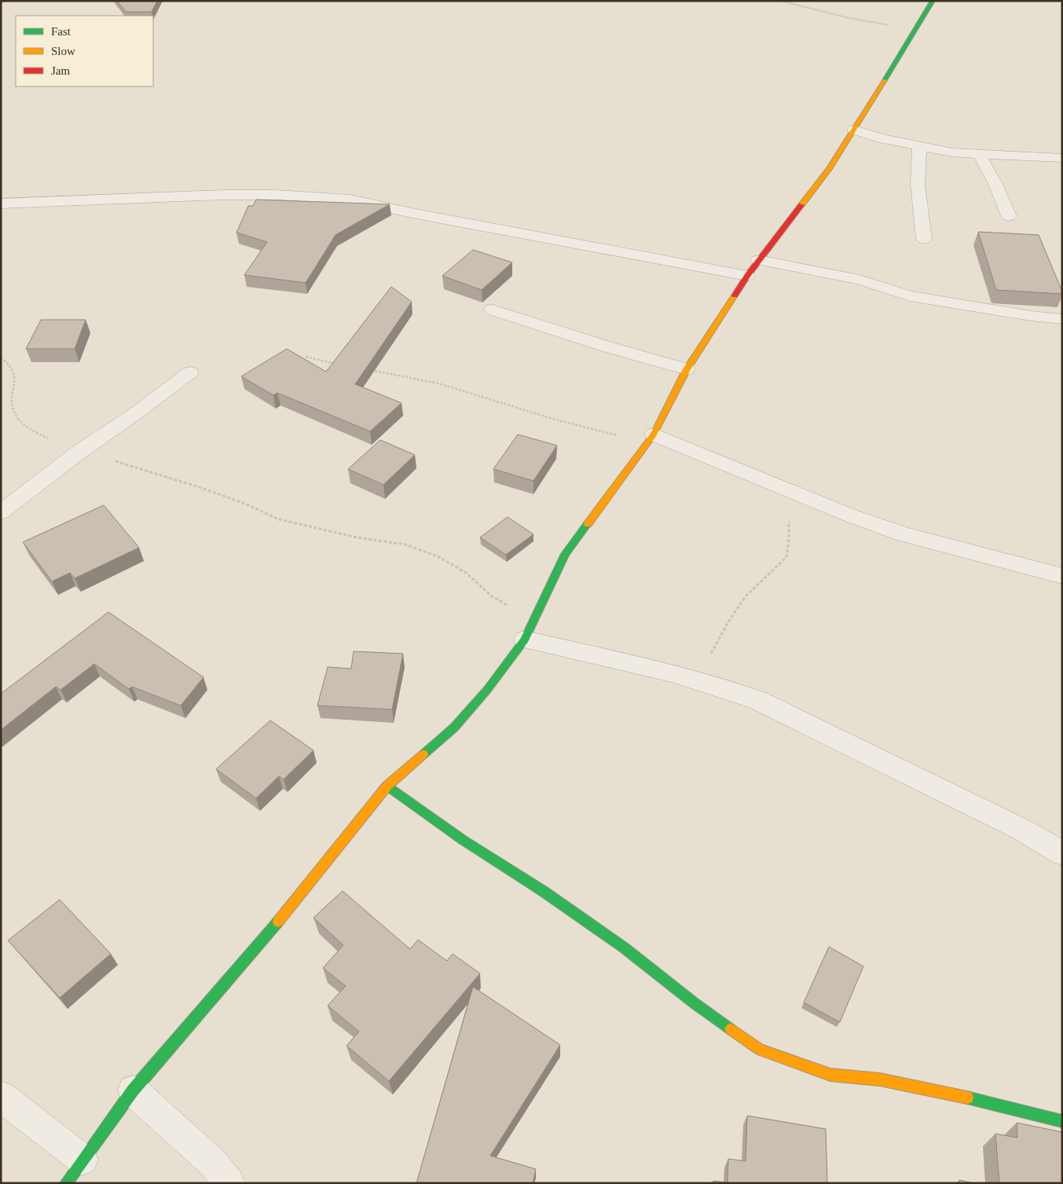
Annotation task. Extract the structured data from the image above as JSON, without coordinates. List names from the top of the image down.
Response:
{
  "legend": ["Fast", "Slow", "Jam"]
}
